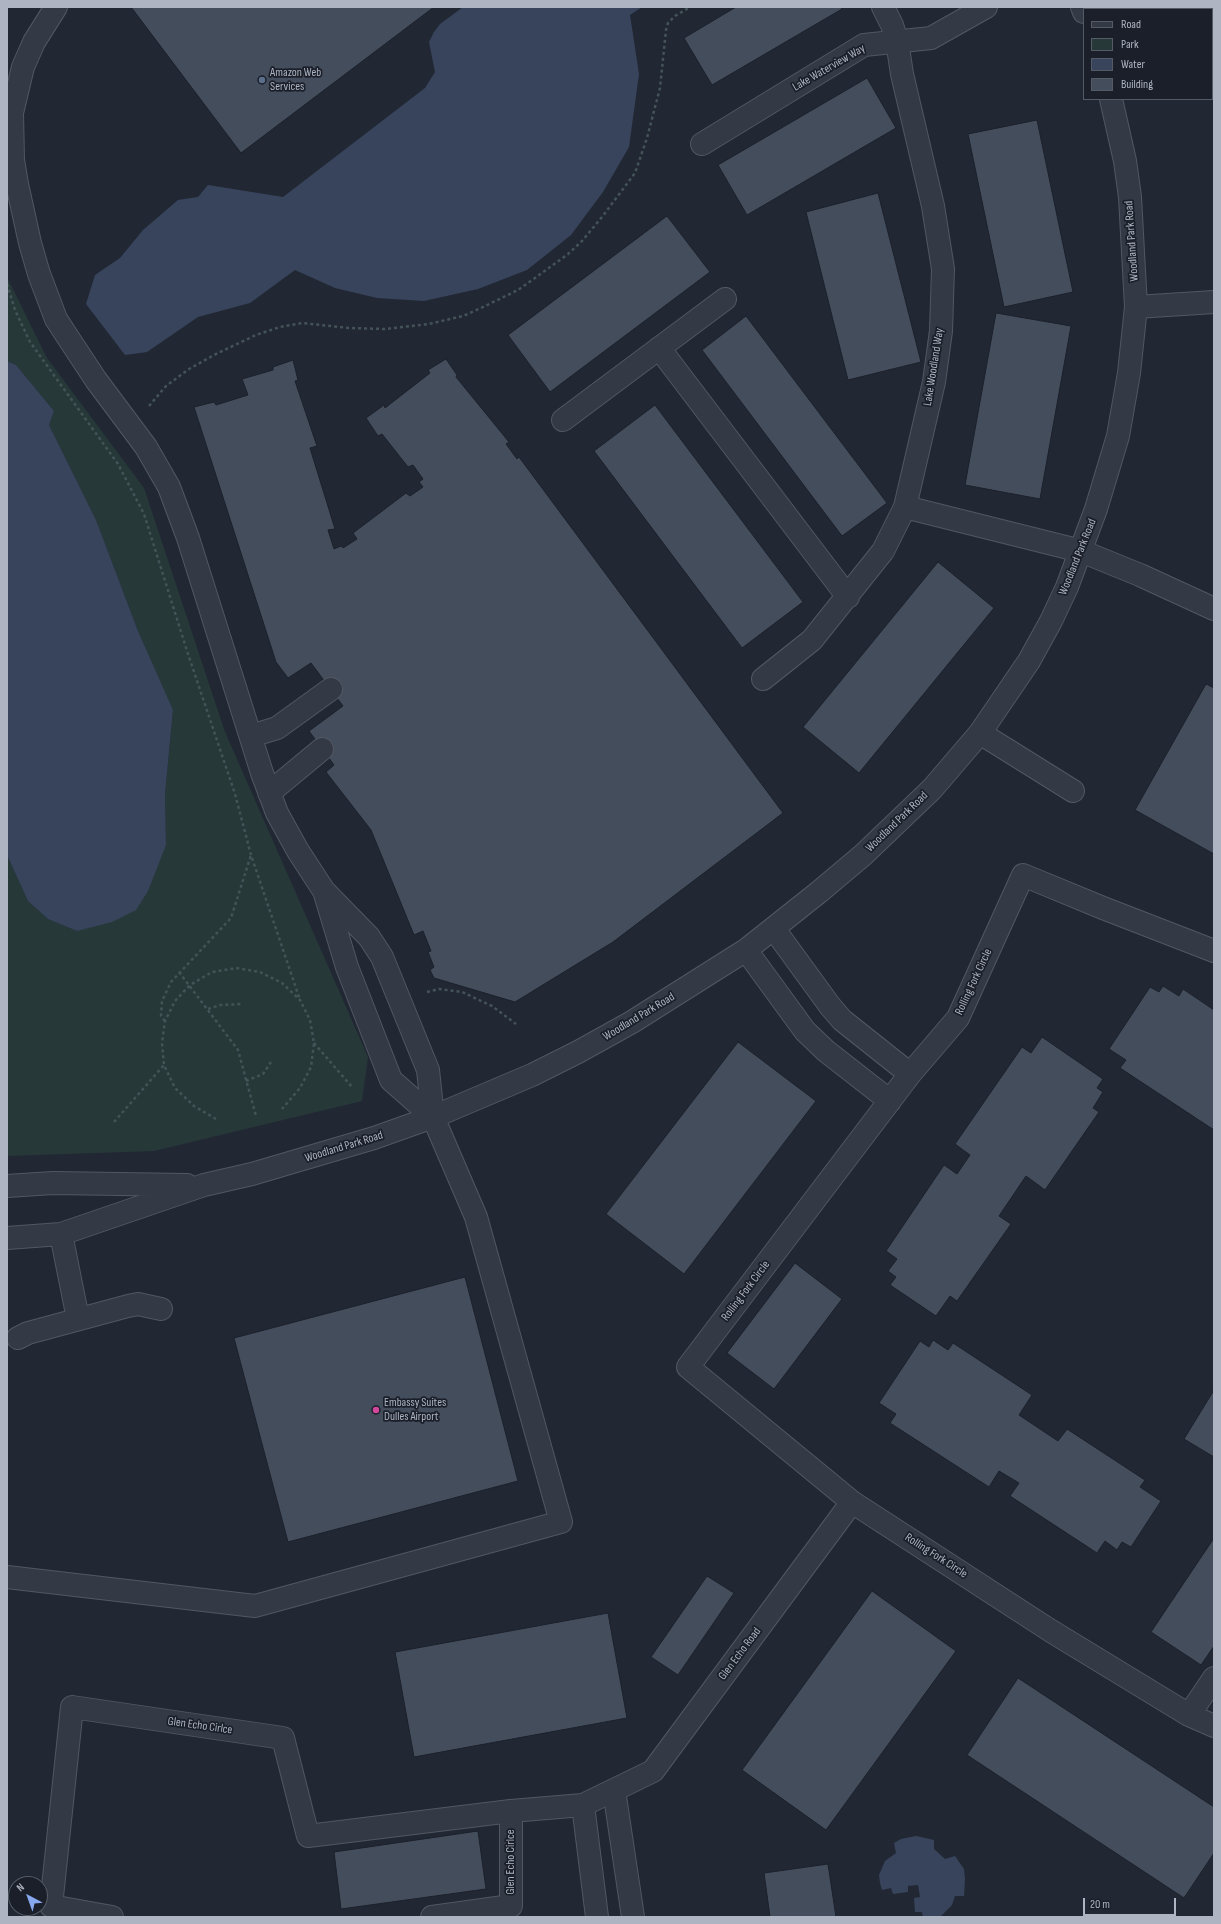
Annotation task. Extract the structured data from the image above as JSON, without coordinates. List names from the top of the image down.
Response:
{
  "streets": {
    "street": [
      "Lake Waterview Way",
      "Woodland Park Road",
      "Lake Woodland Way",
      "Rolling Fork Circle",
      "Glen Echo Road",
      "Glen Echo Cirlce"
    ]
  },
  "crossings": [
    ["Lake Waterview Way", "Lake Woodland Way"],
    ["Rolling Fork Circle", "Glen Echo Road"],
    ["Glen Echo Road", "Glen Echo Cirlce"]
  ],
  "places": ["Amazon Web Services", "Embassy Suites Dulles Airport"],
  "legend": [
    "Road",
    "Park",
    "Water",
    "Building"
  ],
  "scale_bar": "20 m",
  "north": "top left"
}
